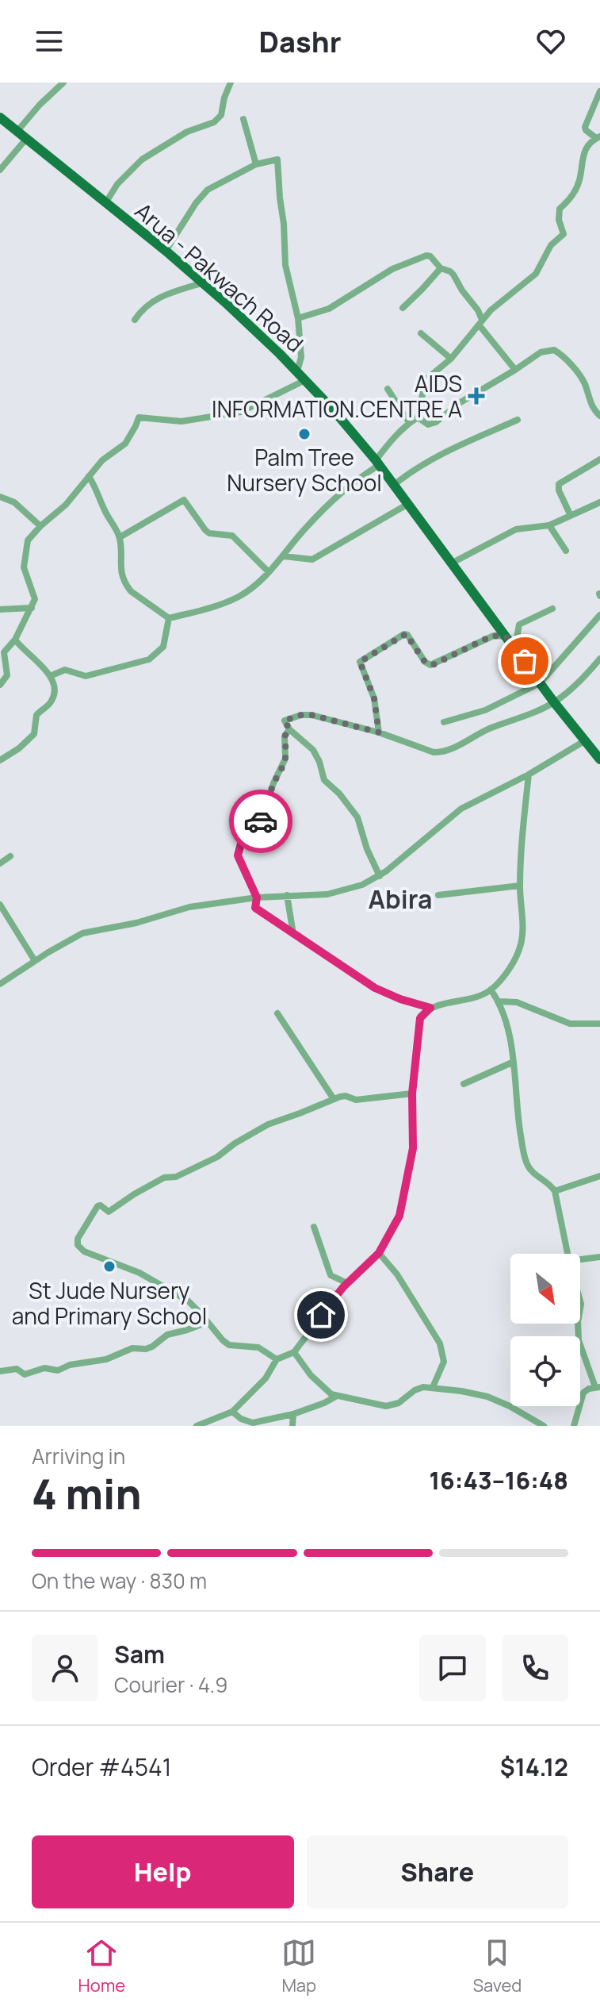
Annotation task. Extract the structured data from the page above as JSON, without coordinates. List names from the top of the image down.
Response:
{
  "streets": {
    "main road": ["Arua - Pakwach Road"]
  },
  "districts": ["Abira"],
  "places": {
    "health": ["AIDS INFORMATION.CENTRE A"],
    "other": ["Palm Tree Nursery School", "St Jude Nursery and Primary School"]
  },
  "north": "bottom right",
  "page": {
    "header": "Dashr",
    "heading": ["4 min", "Arriving in", "16:43–16:48"],
    "panel": [
      "Sam",
      "Courier · 4.9",
      "Order #4541",
      "$14.12"
    ],
    "bar": "On the way · 830 m",
    "buttons": ["Help", "Share"],
    "tabs": ["Home", "Map", "Saved"]
  }
}
